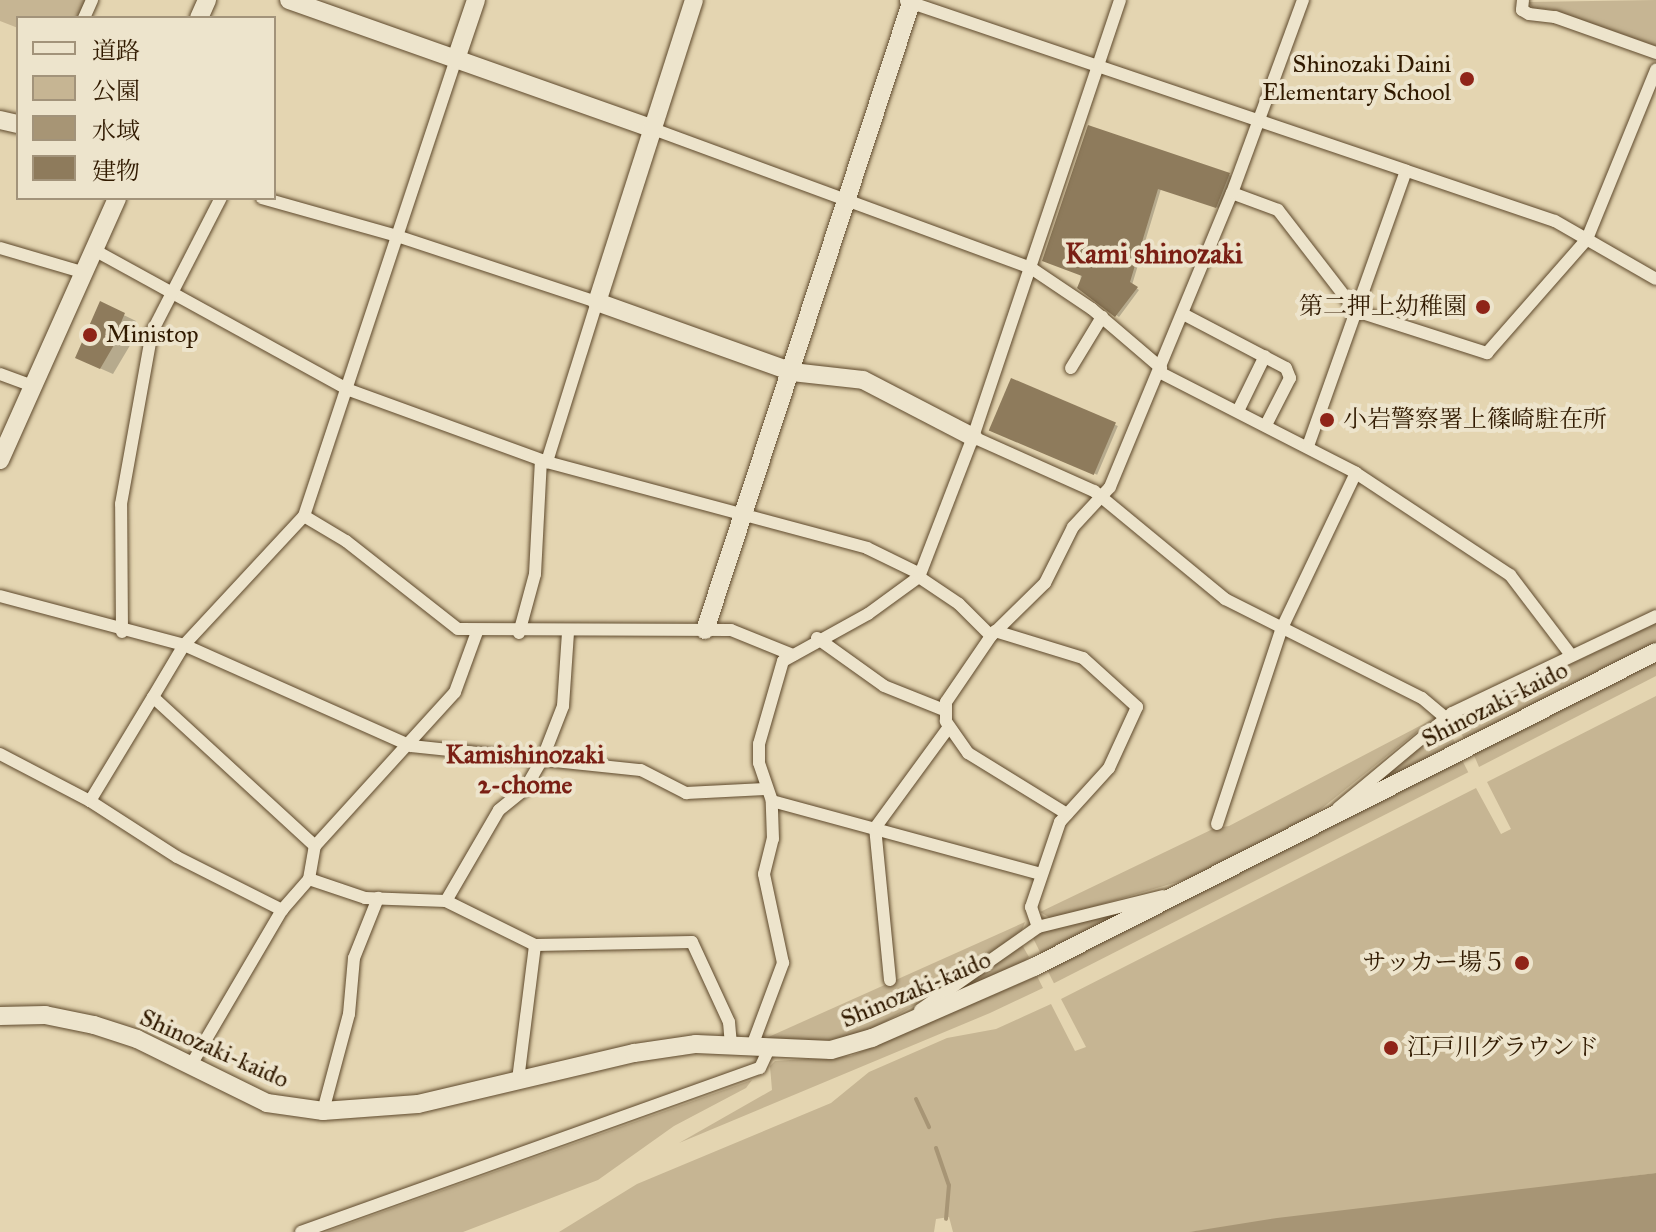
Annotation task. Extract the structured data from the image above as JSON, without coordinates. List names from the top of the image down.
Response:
{
  "streets": {
    "street": ["Shinozaki-kaido"]
  },
  "districts": ["Kami shinozaki", "Kamishinozaki 2-chome"],
  "places": [
    "Shinozaki Daini Elementary School",
    "第二押上幼稚園",
    "Ministop",
    "小岩警察署上篠崎駐在所",
    "サッカー場５",
    "江戸川グラウンド"
  ],
  "legend": [
    "道路",
    "公園",
    "水域",
    "建物"
  ]
}
